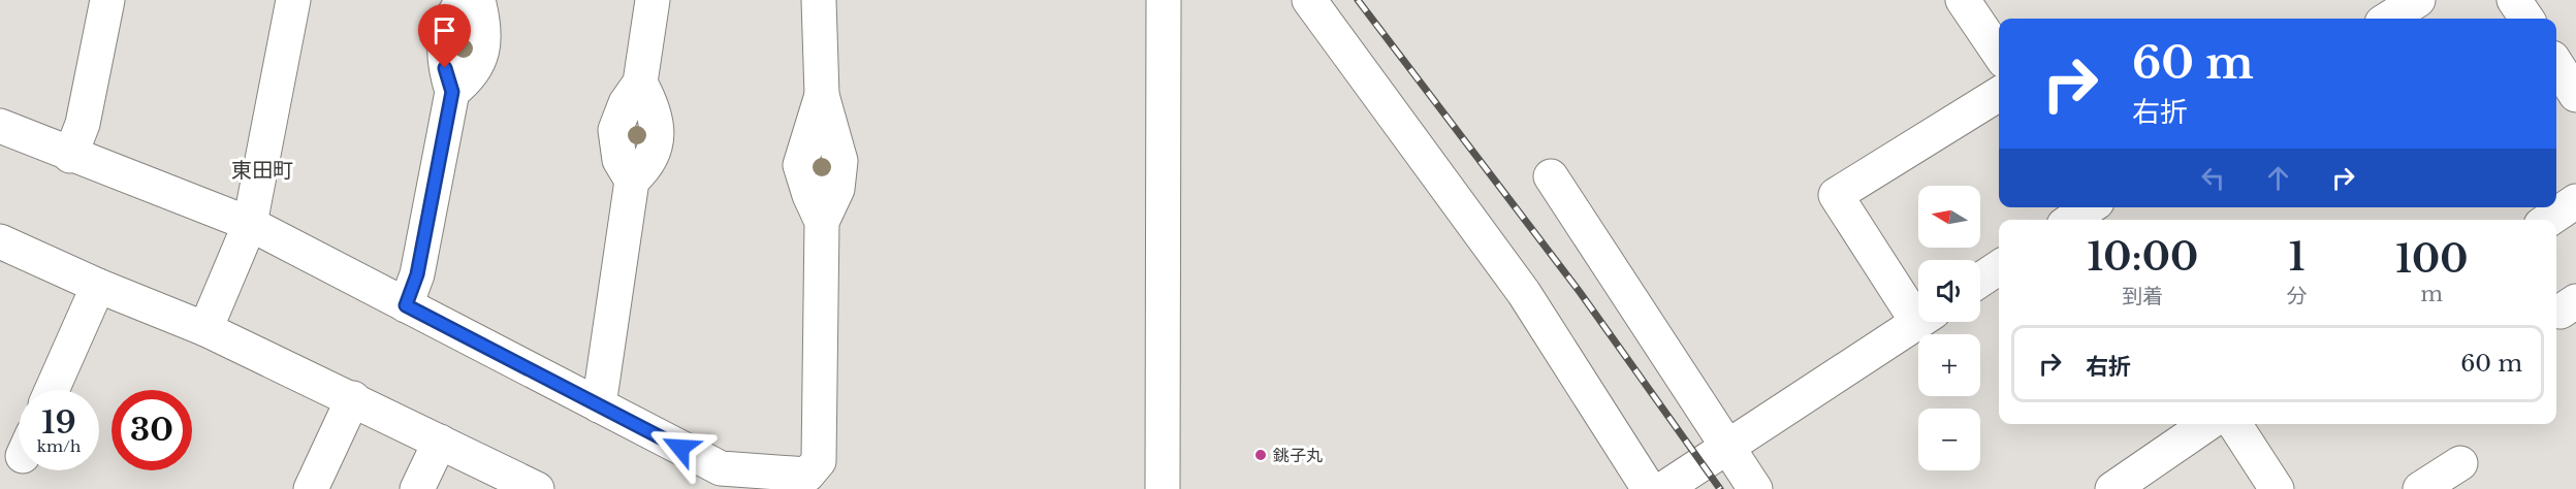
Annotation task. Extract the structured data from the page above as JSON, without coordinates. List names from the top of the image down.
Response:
{
  "districts": ["東田町"],
  "places": ["銚子丸"],
  "north": "left",
  "page": {
    "turn": ["60 m", "右折"],
    "map_buttons": ["+", "−"],
    "eta": [
      "10:00",
      "到着",
      "1",
      "分",
      "100",
      "m"
    ],
    "list": [
      {
        "name": "右折",
        "value": "60 m"
      }
    ],
    "speed": "19 km/h",
    "limit": "30"
  }
}
